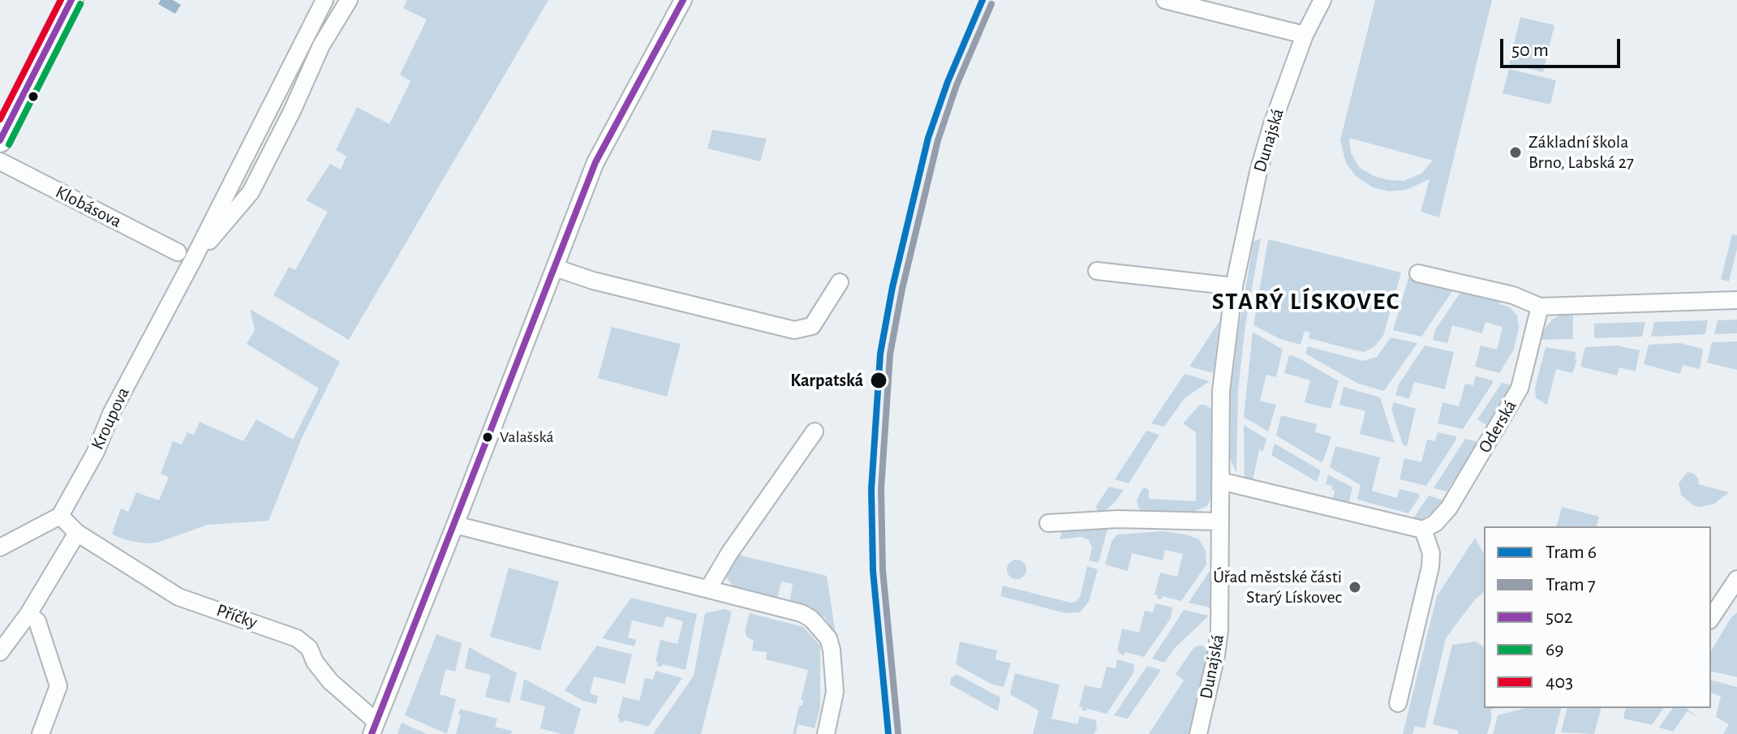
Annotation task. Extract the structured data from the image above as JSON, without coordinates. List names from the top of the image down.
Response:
{
  "streets": {
    "street": [
      "Dunajská",
      "Klobásova",
      "Kroupova",
      "Oderská",
      "Příčky"
    ]
  },
  "crossings": [
    ["Klobásova", "Kroupova"],
    ["Kroupova", "Příčky"]
  ],
  "districts": ["STARÝ LÍSKOVEC"],
  "places": [
    "Základní škola Brno, Labská 27",
    "Karpatská",
    "Valašská",
    "Úřad městské části Starý Lískovec"
  ],
  "lines": [
    "tram line 6",
    "transit line 502",
    "transit line 403",
    "tram line 7",
    "transit line 69"
  ],
  "legend": [
    "Tram 6",
    "Tram 7",
    "502",
    "69",
    "403"
  ],
  "scale_bar": "50 m"
}
